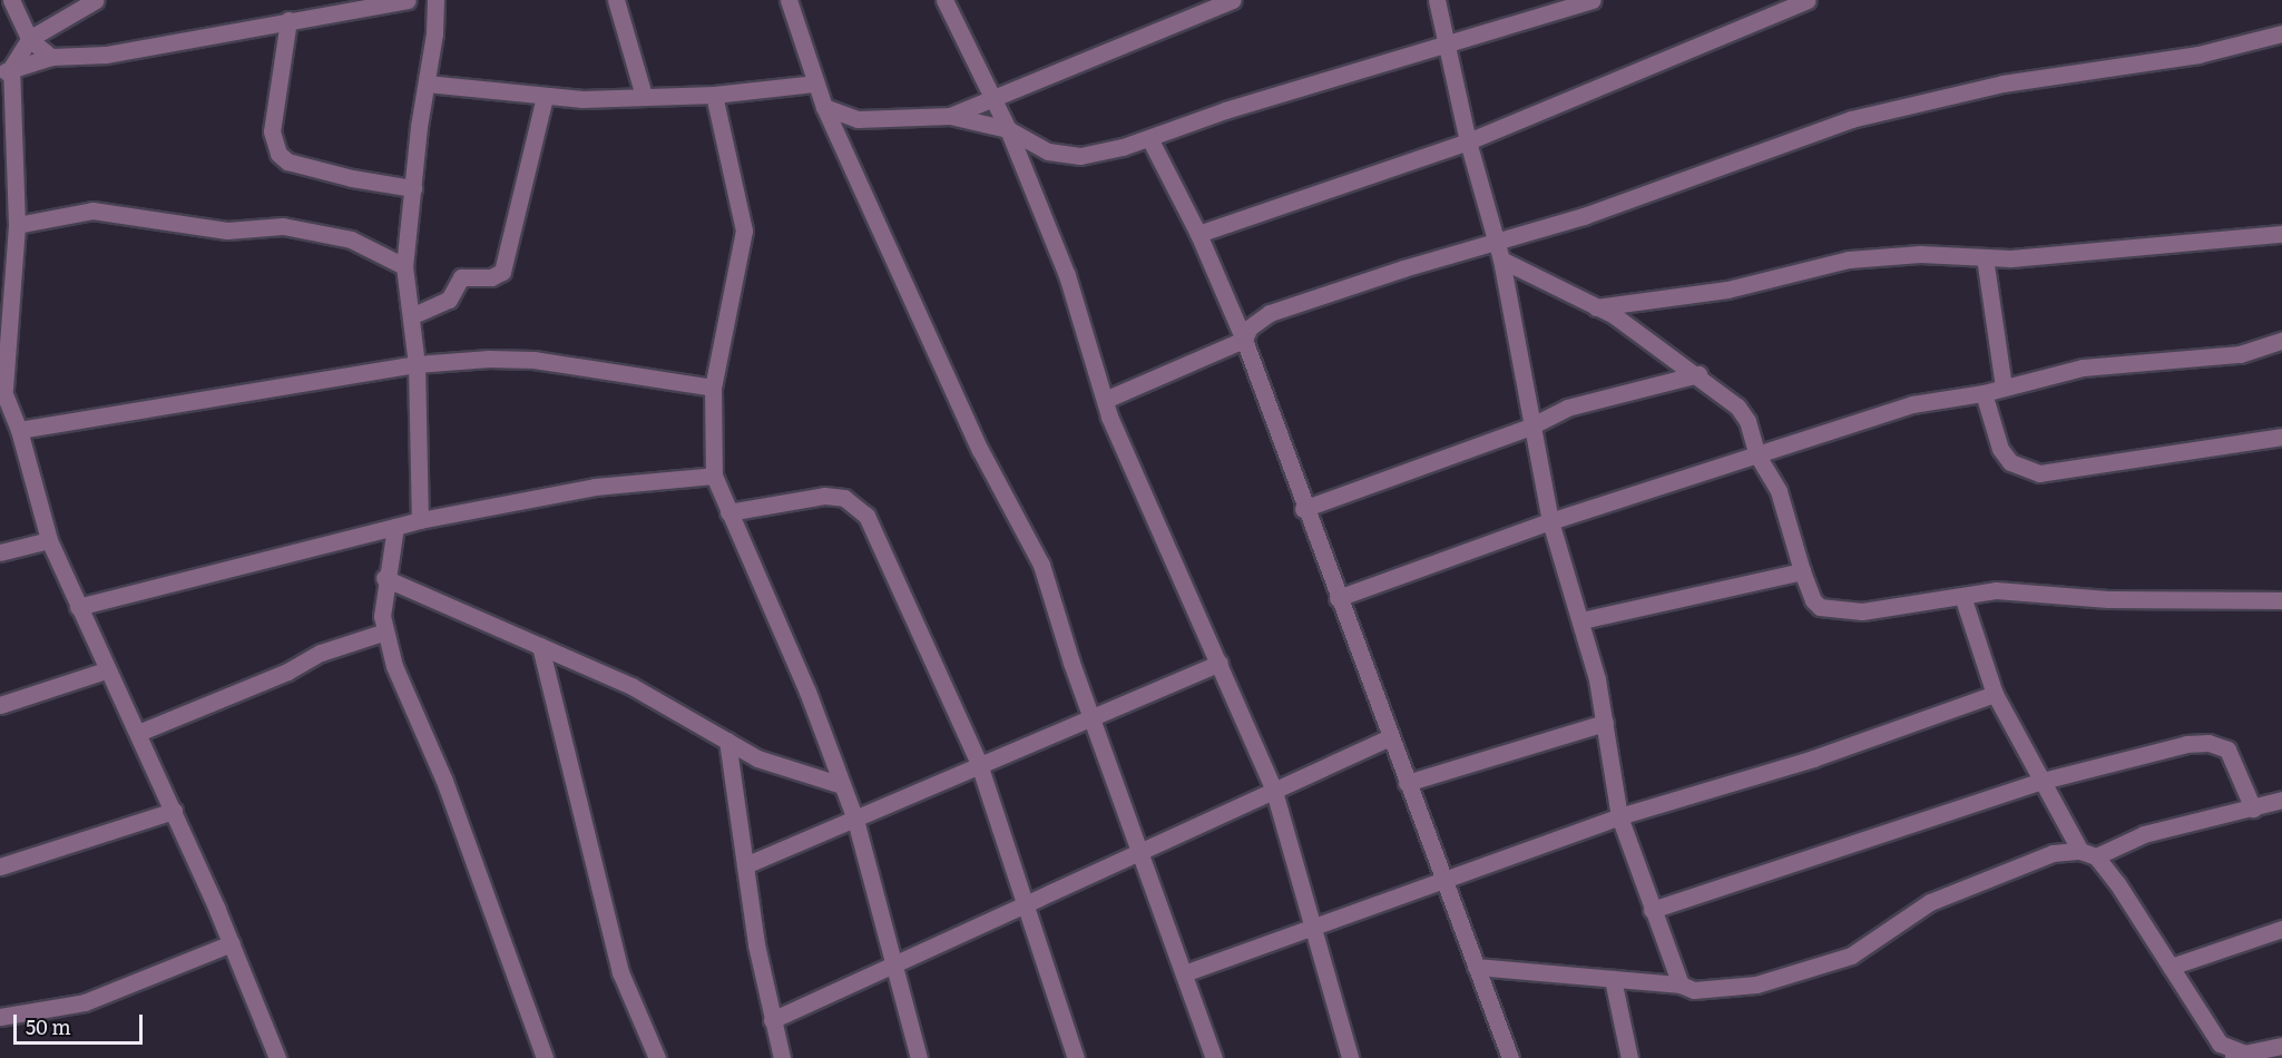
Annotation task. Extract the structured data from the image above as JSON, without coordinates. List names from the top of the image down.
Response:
{
  "scale_bar": "50 m"
}
